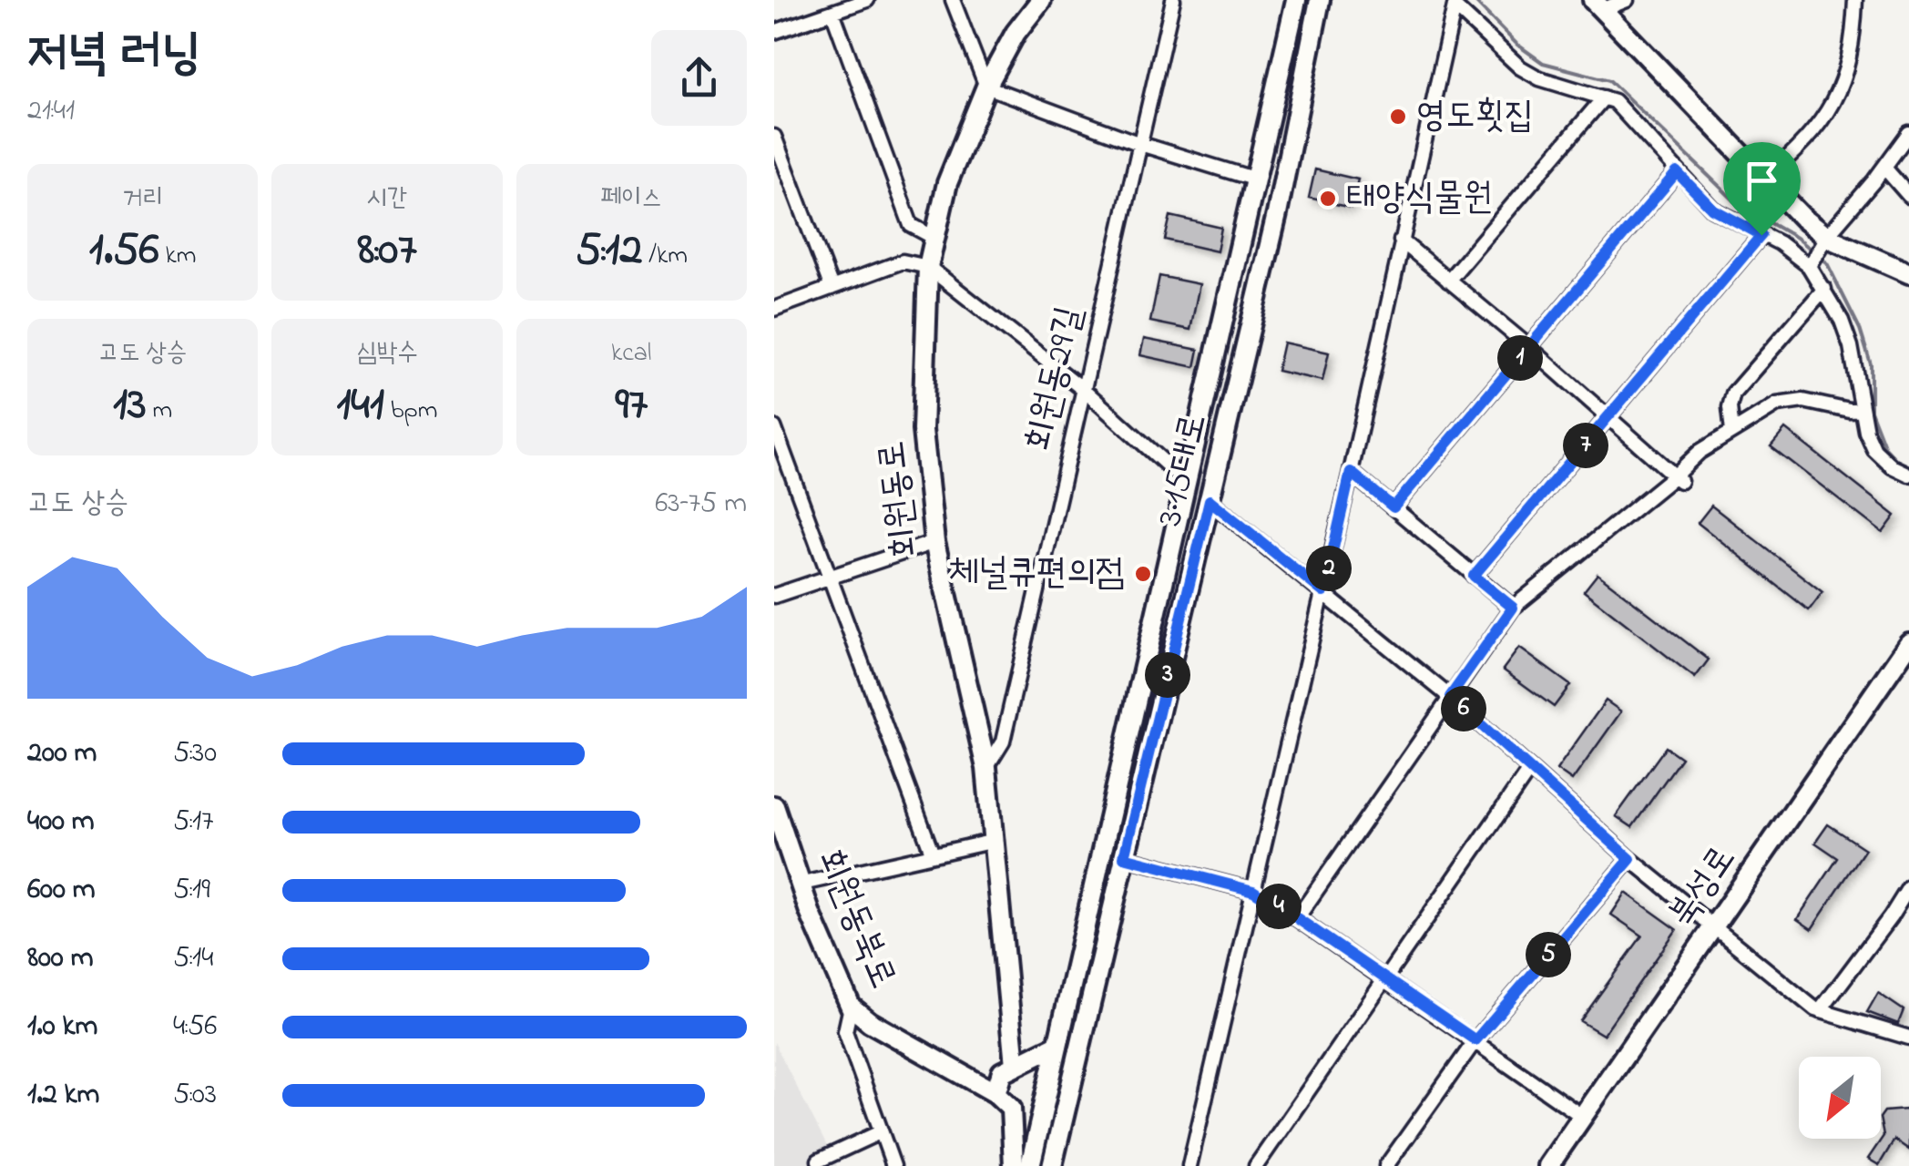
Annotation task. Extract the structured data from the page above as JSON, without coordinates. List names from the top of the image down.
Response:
{
  "streets": {
    "main road": [
      "3·15대로",
      "회원동로",
      "북성로",
      "회원동북로"
    ],
    "street": ["회원동29길"]
  },
  "crossings": [
    ["회원동29길", "회원동로"]
  ],
  "places": ["영도횟집", "태양식물원", "체널큐편의점"],
  "north": "bottom left",
  "page": {
    "heading": ["저녁 러닝", "21:41"],
    "stats": [
      ["거리", "1.56 km"],
      ["시간", "8:07"],
      ["페이스", "5:12 /km"],
      ["고도 상승", "13 m"],
      ["심박수", "141 bpm"],
      ["kcal", "97"]
    ],
    "pins": [
      "1",
      "7",
      "2",
      "3",
      "6",
      "4",
      "5"
    ],
    "chart": ["고도 상승", "63–75 m"],
    "list": [
      {
        "name": "200 m",
        "note": "5:30"
      },
      {
        "name": "400 m",
        "note": "5:17"
      },
      {
        "name": "600 m",
        "note": "5:19"
      },
      {
        "name": "800 m",
        "note": "5:14"
      },
      {
        "name": "1.0 km",
        "note": "4:56"
      },
      {
        "name": "1.2 km",
        "note": "5:03"
      }
    ]
  }
}
